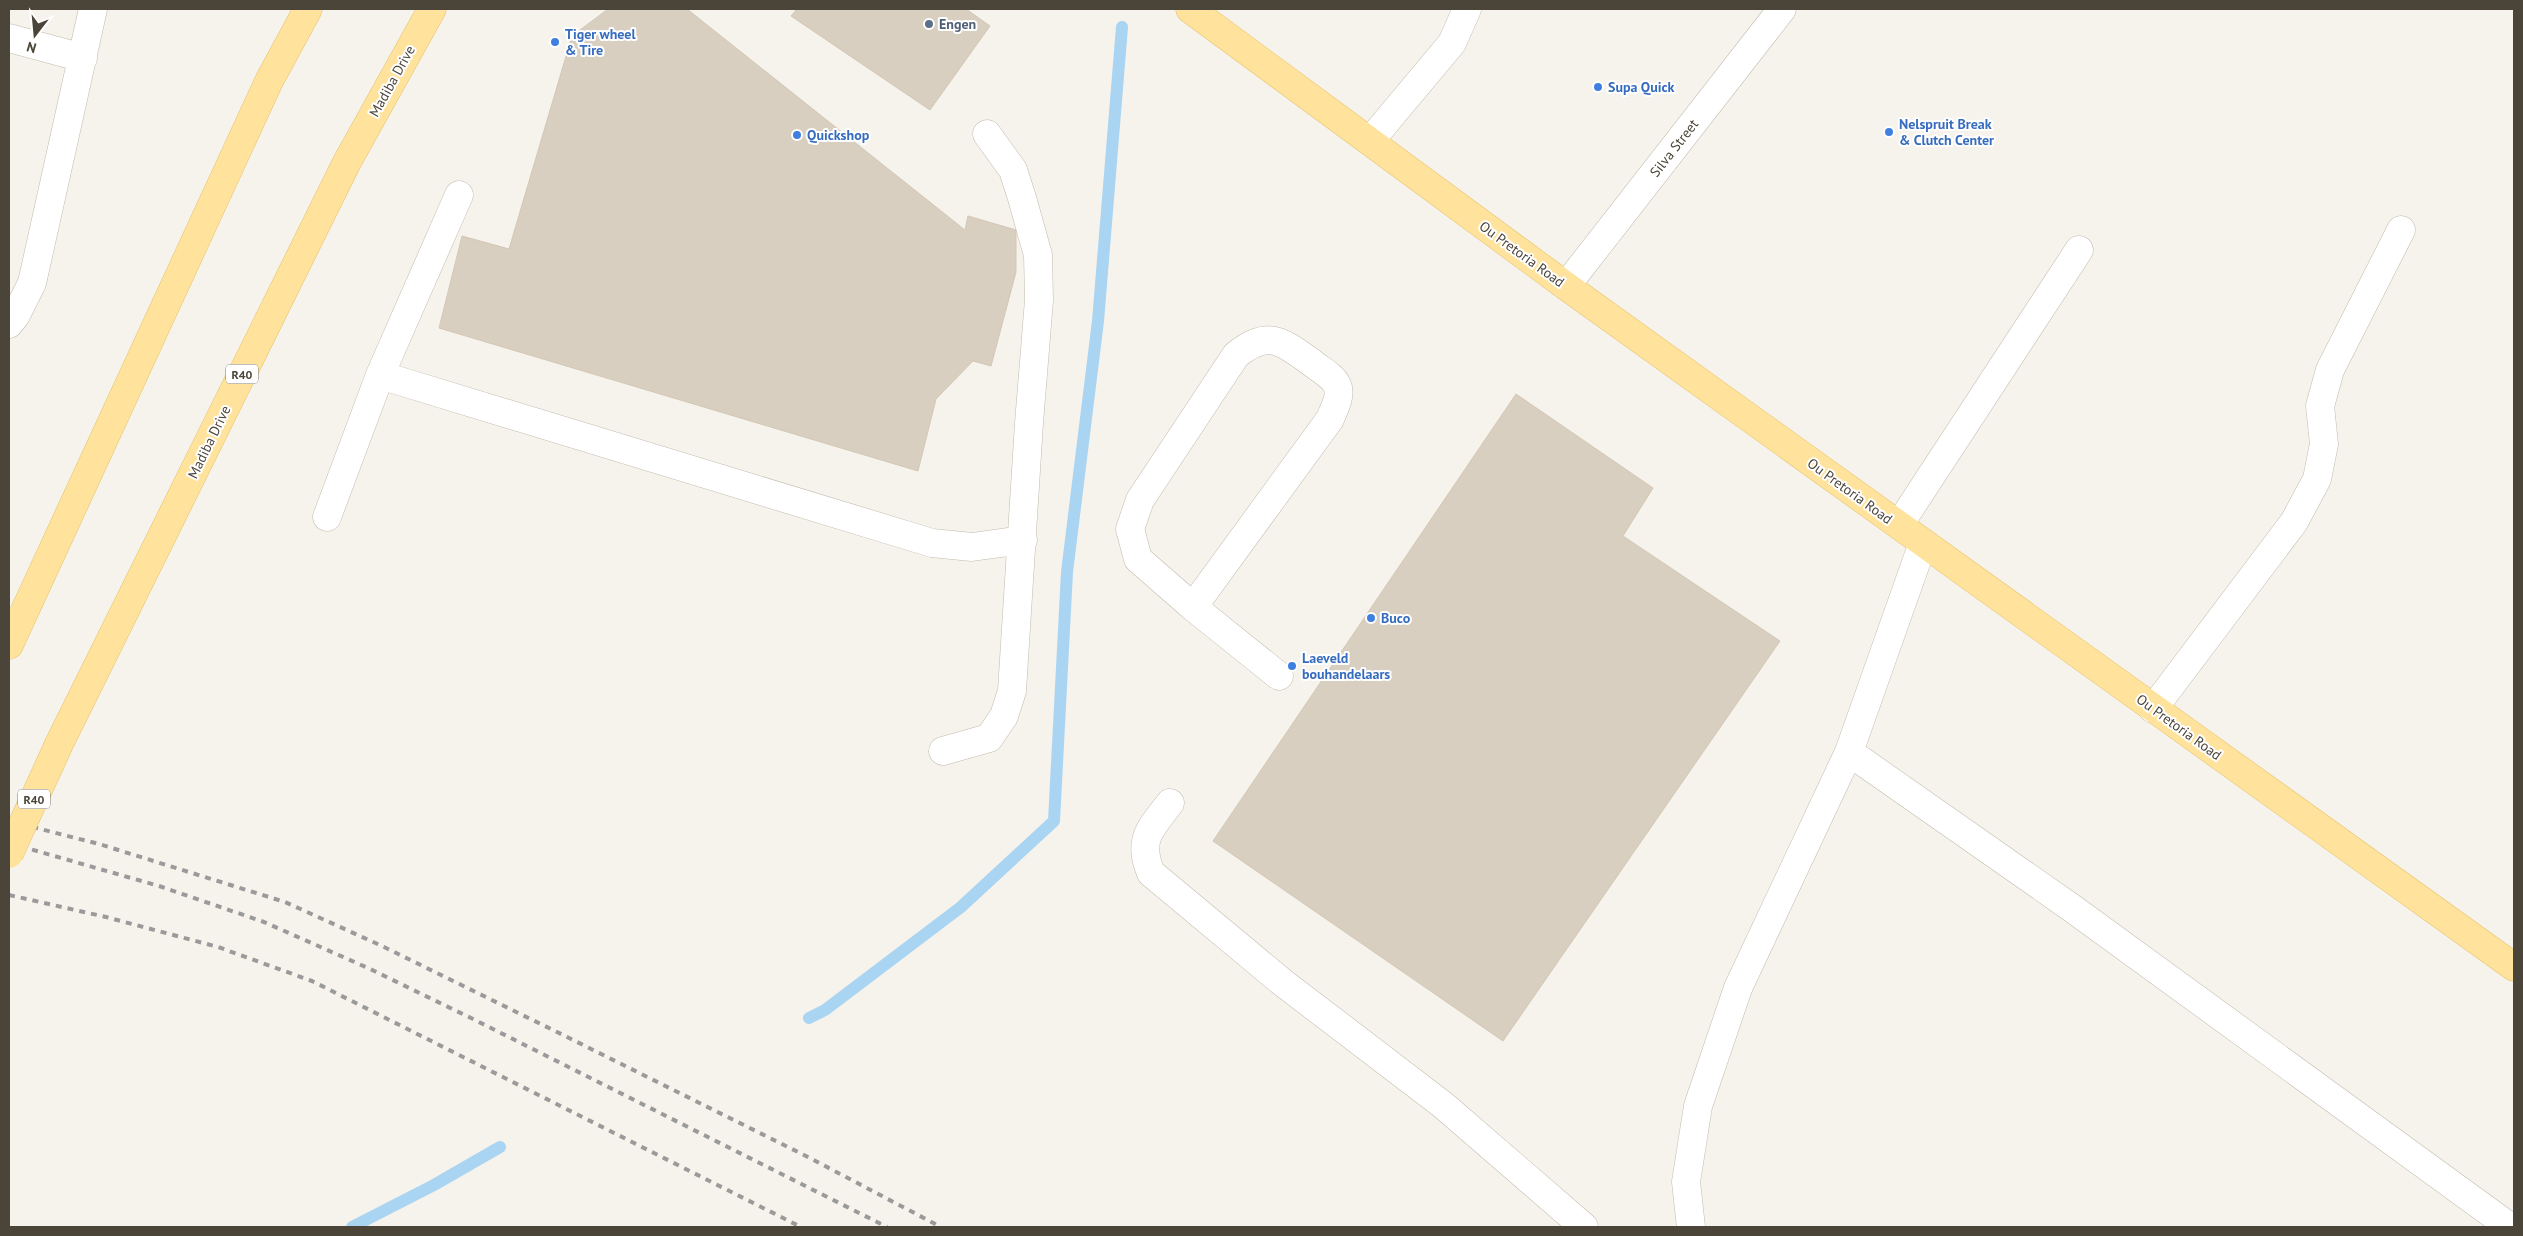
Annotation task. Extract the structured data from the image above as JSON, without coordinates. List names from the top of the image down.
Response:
{
  "streets": {
    "main road": ["Madiba Drive", "Ou Pretoria Road", "R40"],
    "street": ["Silva Street"]
  },
  "crossings": [
    ["Silva Street", "Ou Pretoria Road"]
  ],
  "places": [
    "Engen",
    "Tiger wheel & Tire",
    "Supa Quick",
    "Nelspruit Break & Clutch Center",
    "Quickshop",
    "Buco",
    "Laeveld bouhandelaars"
  ],
  "north": "bottom"
}
